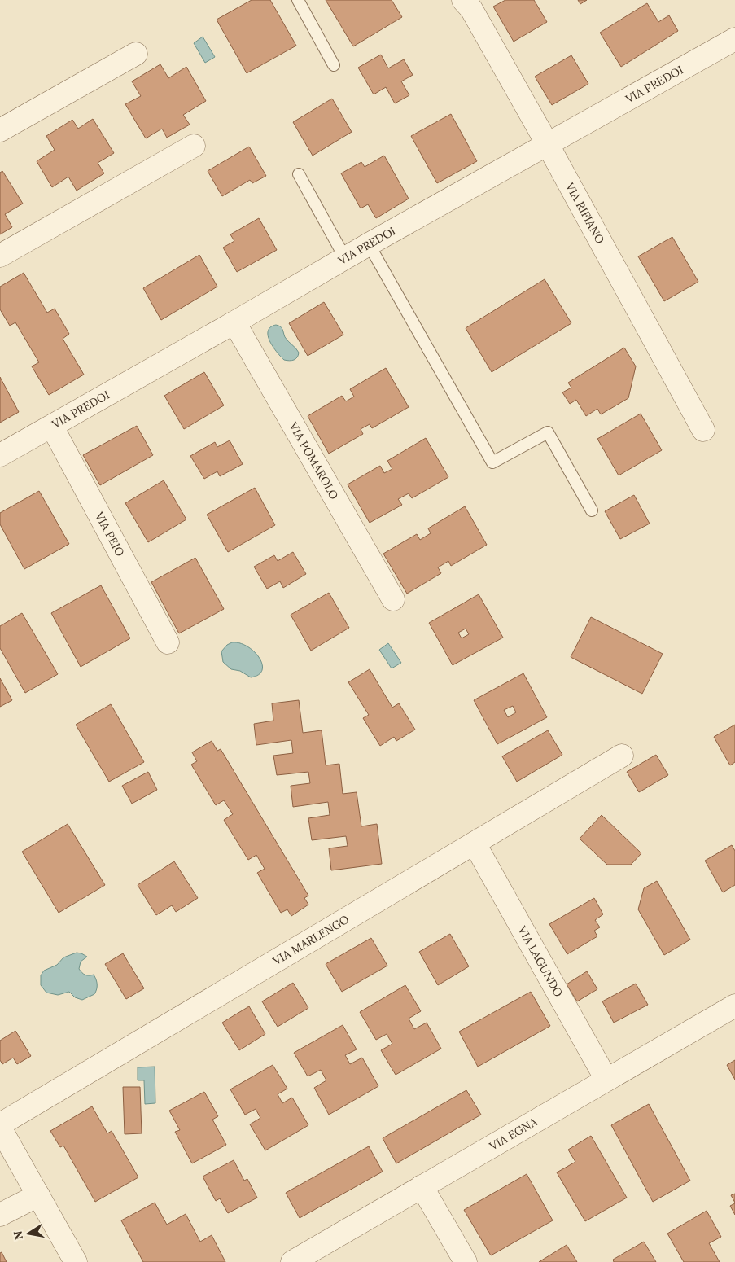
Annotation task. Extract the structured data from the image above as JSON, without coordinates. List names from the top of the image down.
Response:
{
  "streets": {
    "street": [
      "VIA PREDOI",
      "VIA RIFIANO",
      "VIA POMAROLO",
      "VIA PEIO",
      "VIA MARLENGO",
      "VIA LAGUNDO",
      "VIA EGNA"
    ]
  },
  "crossings": [
    ["VIA PREDOI", "VIA RIFIANO"],
    ["VIA PREDOI", "VIA POMAROLO"],
    ["VIA PREDOI", "VIA PEIO"],
    ["VIA MARLENGO", "VIA LAGUNDO"],
    ["VIA LAGUNDO", "VIA EGNA"]
  ],
  "north": "left"
}
